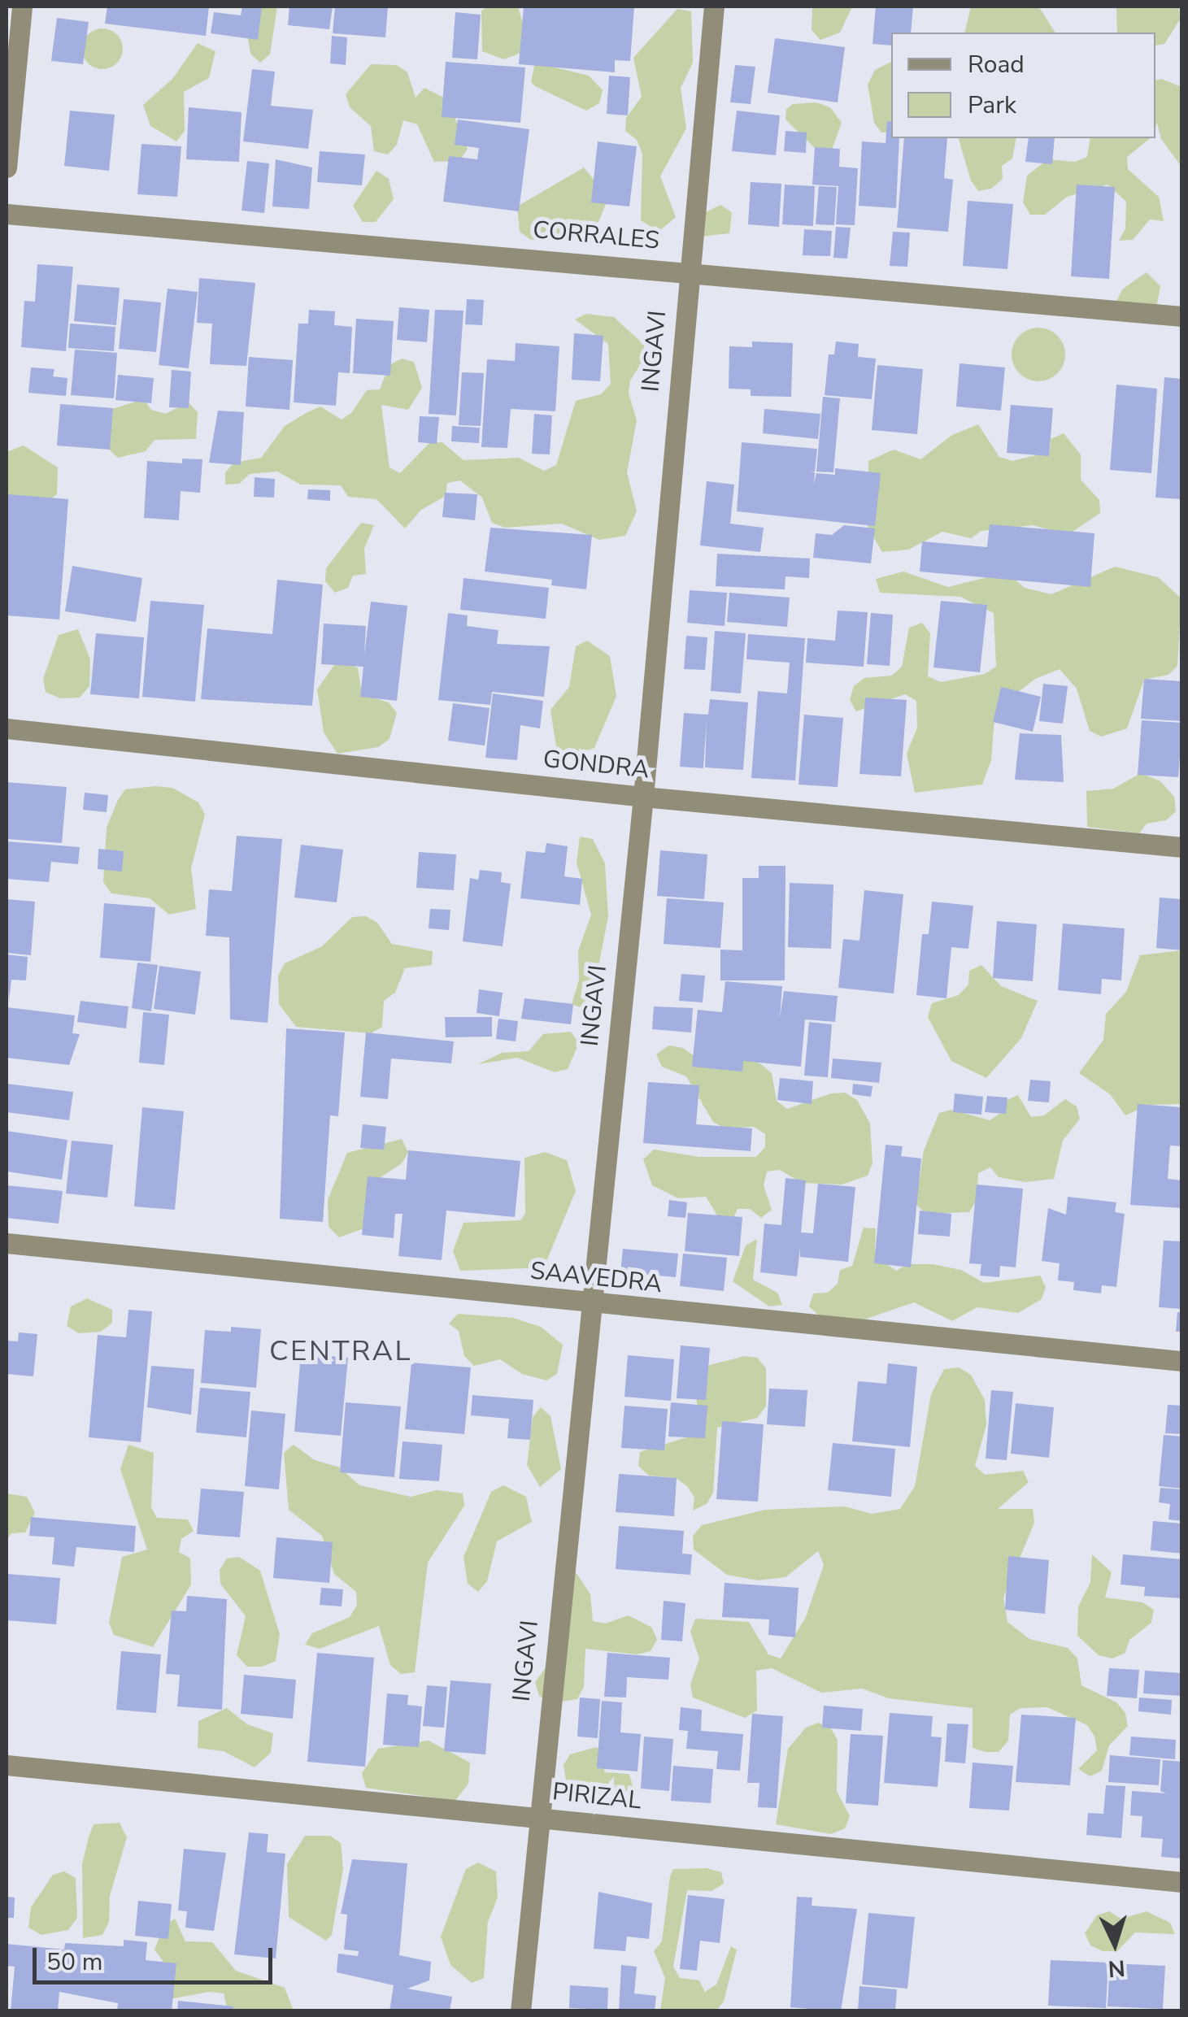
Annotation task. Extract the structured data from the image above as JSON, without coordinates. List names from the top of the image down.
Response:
{
  "streets": {
    "street": [
      "CORRALES",
      "INGAVI",
      "GONDRA",
      "SAAVEDRA",
      "PIRIZAL"
    ]
  },
  "crossings": [
    ["CORRALES", "INGAVI"],
    ["INGAVI", "GONDRA"],
    ["INGAVI", "SAAVEDRA"],
    ["INGAVI", "PIRIZAL"]
  ],
  "districts": ["CENTRAL"],
  "legend": ["Road", "Park"],
  "scale_bar": "50 m",
  "north": "bottom"
}
